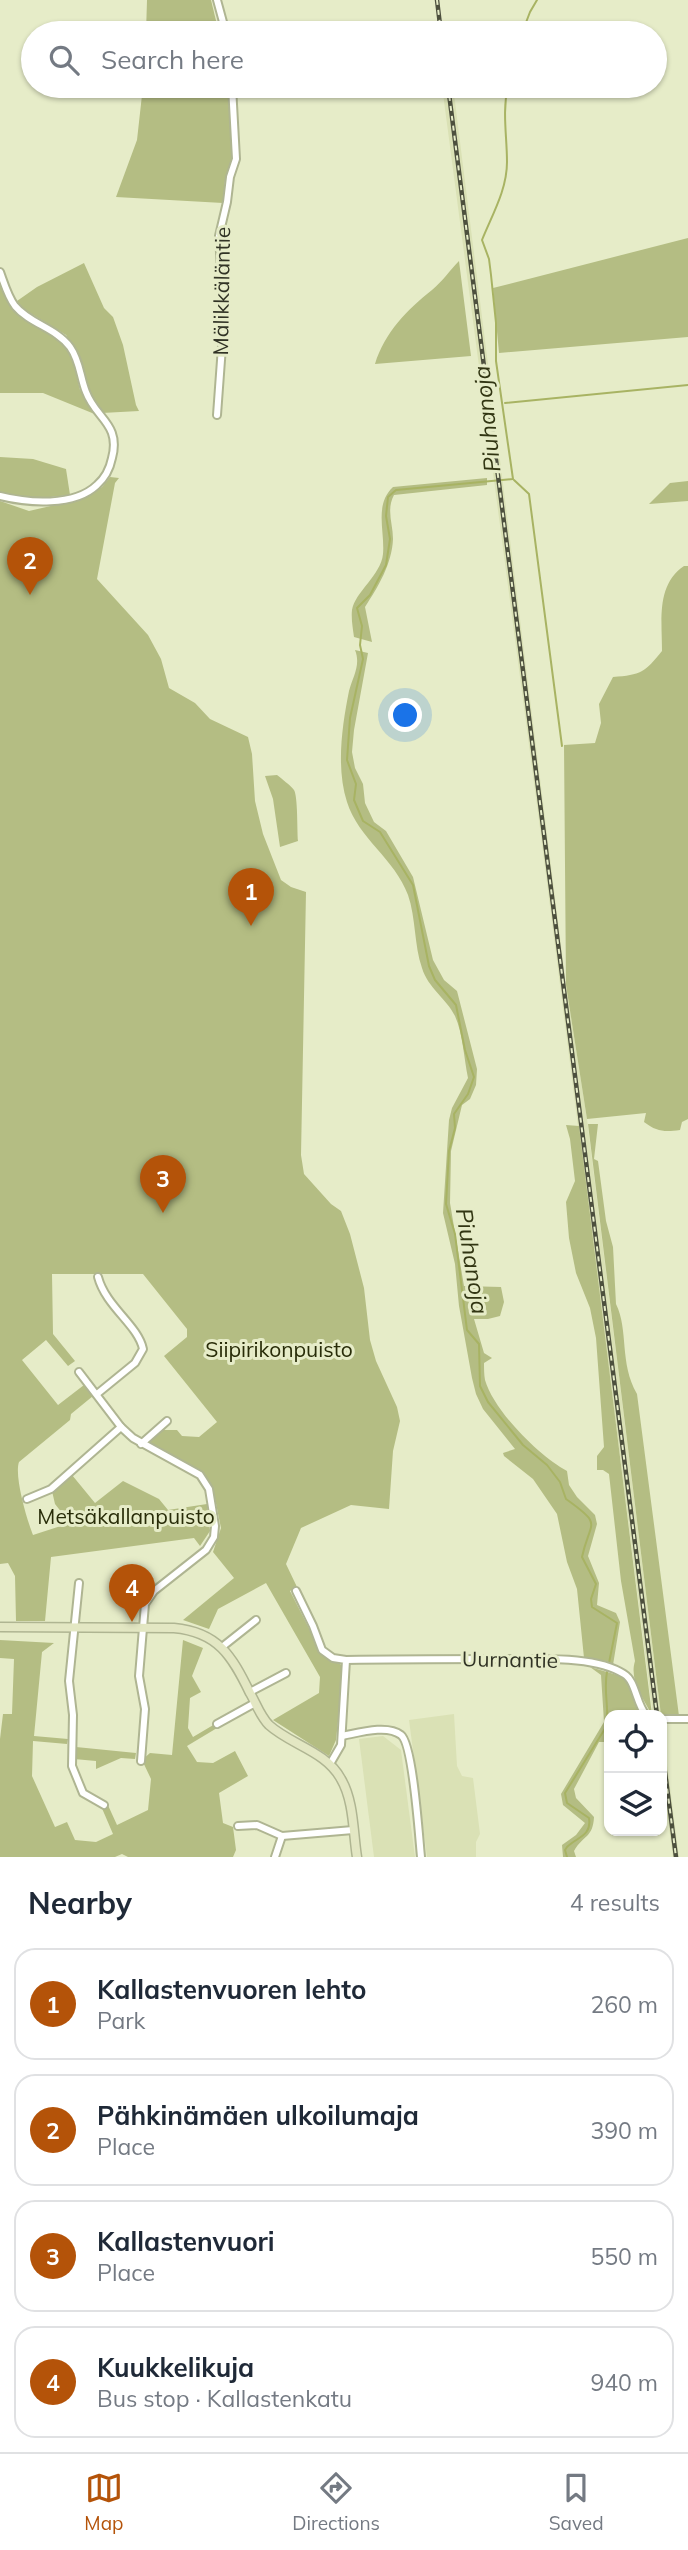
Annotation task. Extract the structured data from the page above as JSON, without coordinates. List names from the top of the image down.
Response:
{
  "streets": {
    "street": ["Mälikkäläntie", "Uurnantie"]
  },
  "water": ["Piuhanoja"],
  "parks": ["Siipirikonpuisto", "Metsäkallanpuisto"],
  "page": {
    "search": "Search here",
    "pins": [
      "2",
      "1",
      "3",
      "4"
    ],
    "heading": ["Nearby", "4 results"],
    "list": [
      {
        "mark": "1",
        "name": "Kallastenvuoren lehto",
        "note": "Park",
        "value": "260 m"
      },
      {
        "mark": "2",
        "name": "Pähkinämäen ulkoilumaja",
        "note": "Place",
        "value": "390 m"
      },
      {
        "mark": "3",
        "name": "Kallastenvuori",
        "note": "Place",
        "value": "550 m"
      },
      {
        "mark": "4",
        "name": "Kuukkelikuja",
        "note": "Bus stop · Kallastenkatu",
        "value": "940 m"
      }
    ],
    "nav": ["Map", "Directions", "Saved"]
  }
}
